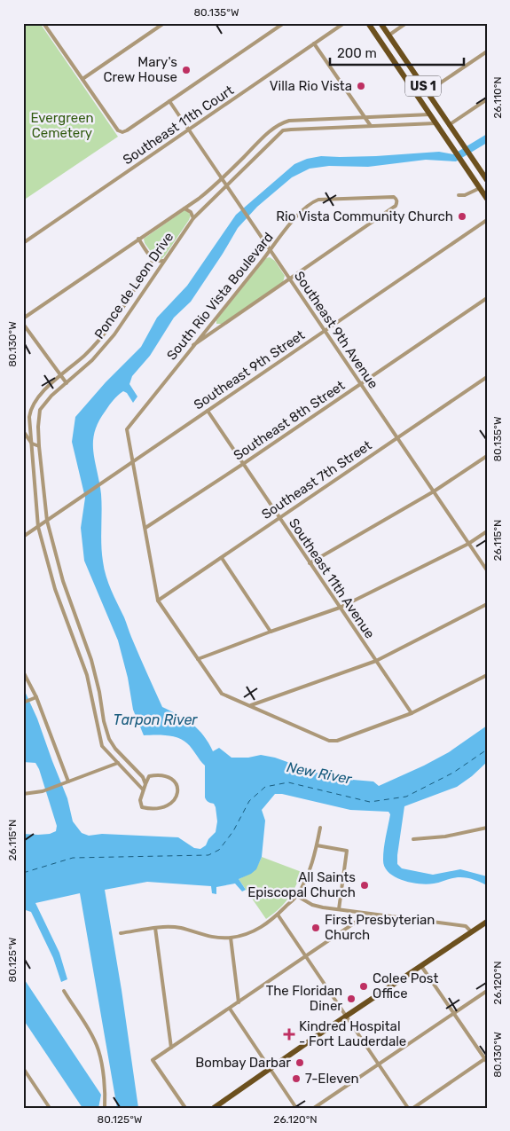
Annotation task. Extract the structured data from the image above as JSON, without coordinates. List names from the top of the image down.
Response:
{
  "streets": {
    "main road": ["US 1"],
    "street": [
      "Southeast 11th Court",
      "Ponce de Leon Drive",
      "South Rio Vista Boulevard",
      "Southeast 9th Avenue",
      "Southeast 9th Street",
      "Southeast 8th Street",
      "Southeast 7th Street",
      "Southeast 11th Avenue"
    ]
  },
  "crossings": [
    ["US 1", "Ponce de Leon Drive"],
    ["Southeast 11th Court", "Southeast 9th Avenue"],
    ["Ponce de Leon Drive", "Southeast 9th Avenue"],
    ["Ponce de Leon Drive", "Southeast 9th Street"],
    ["South Rio Vista Boulevard", "Southeast 9th Avenue"],
    ["South Rio Vista Boulevard", "Southeast 9th Street"],
    ["South Rio Vista Boulevard", "Southeast 8th Street"],
    ["South Rio Vista Boulevard", "Southeast 7th Street"],
    ["Southeast 9th Avenue", "Southeast 9th Street"],
    ["Southeast 9th Avenue", "Southeast 8th Street"],
    ["Southeast 9th Avenue", "Southeast 7th Street"],
    ["Southeast 9th Street", "Southeast 11th Avenue"],
    ["Southeast 8th Street", "Southeast 11th Avenue"],
    ["Southeast 7th Street", "Southeast 11th Avenue"]
  ],
  "water": ["Tarpon River", "New River"],
  "parks": ["Evergreen Cemetery"],
  "places": {
    "other": [
      "Mary's Crew House",
      "Villa Rio Vista",
      "Rio Vista Community Church",
      "All Saints Episcopal Church",
      "First Presbyterian Church",
      "Colee Post Office",
      "The Floridan Diner",
      "Bombay Darbar",
      "7-Eleven"
    ],
    "health": ["Kindred Hospital - Fort Lauderdale"]
  },
  "scale_bar": "200 m",
  "coordinates": [
    "80.135°W",
    "26.110°N",
    "80.130°W",
    "26.115°N",
    "80.125°W",
    "26.120°N"
  ]
}
